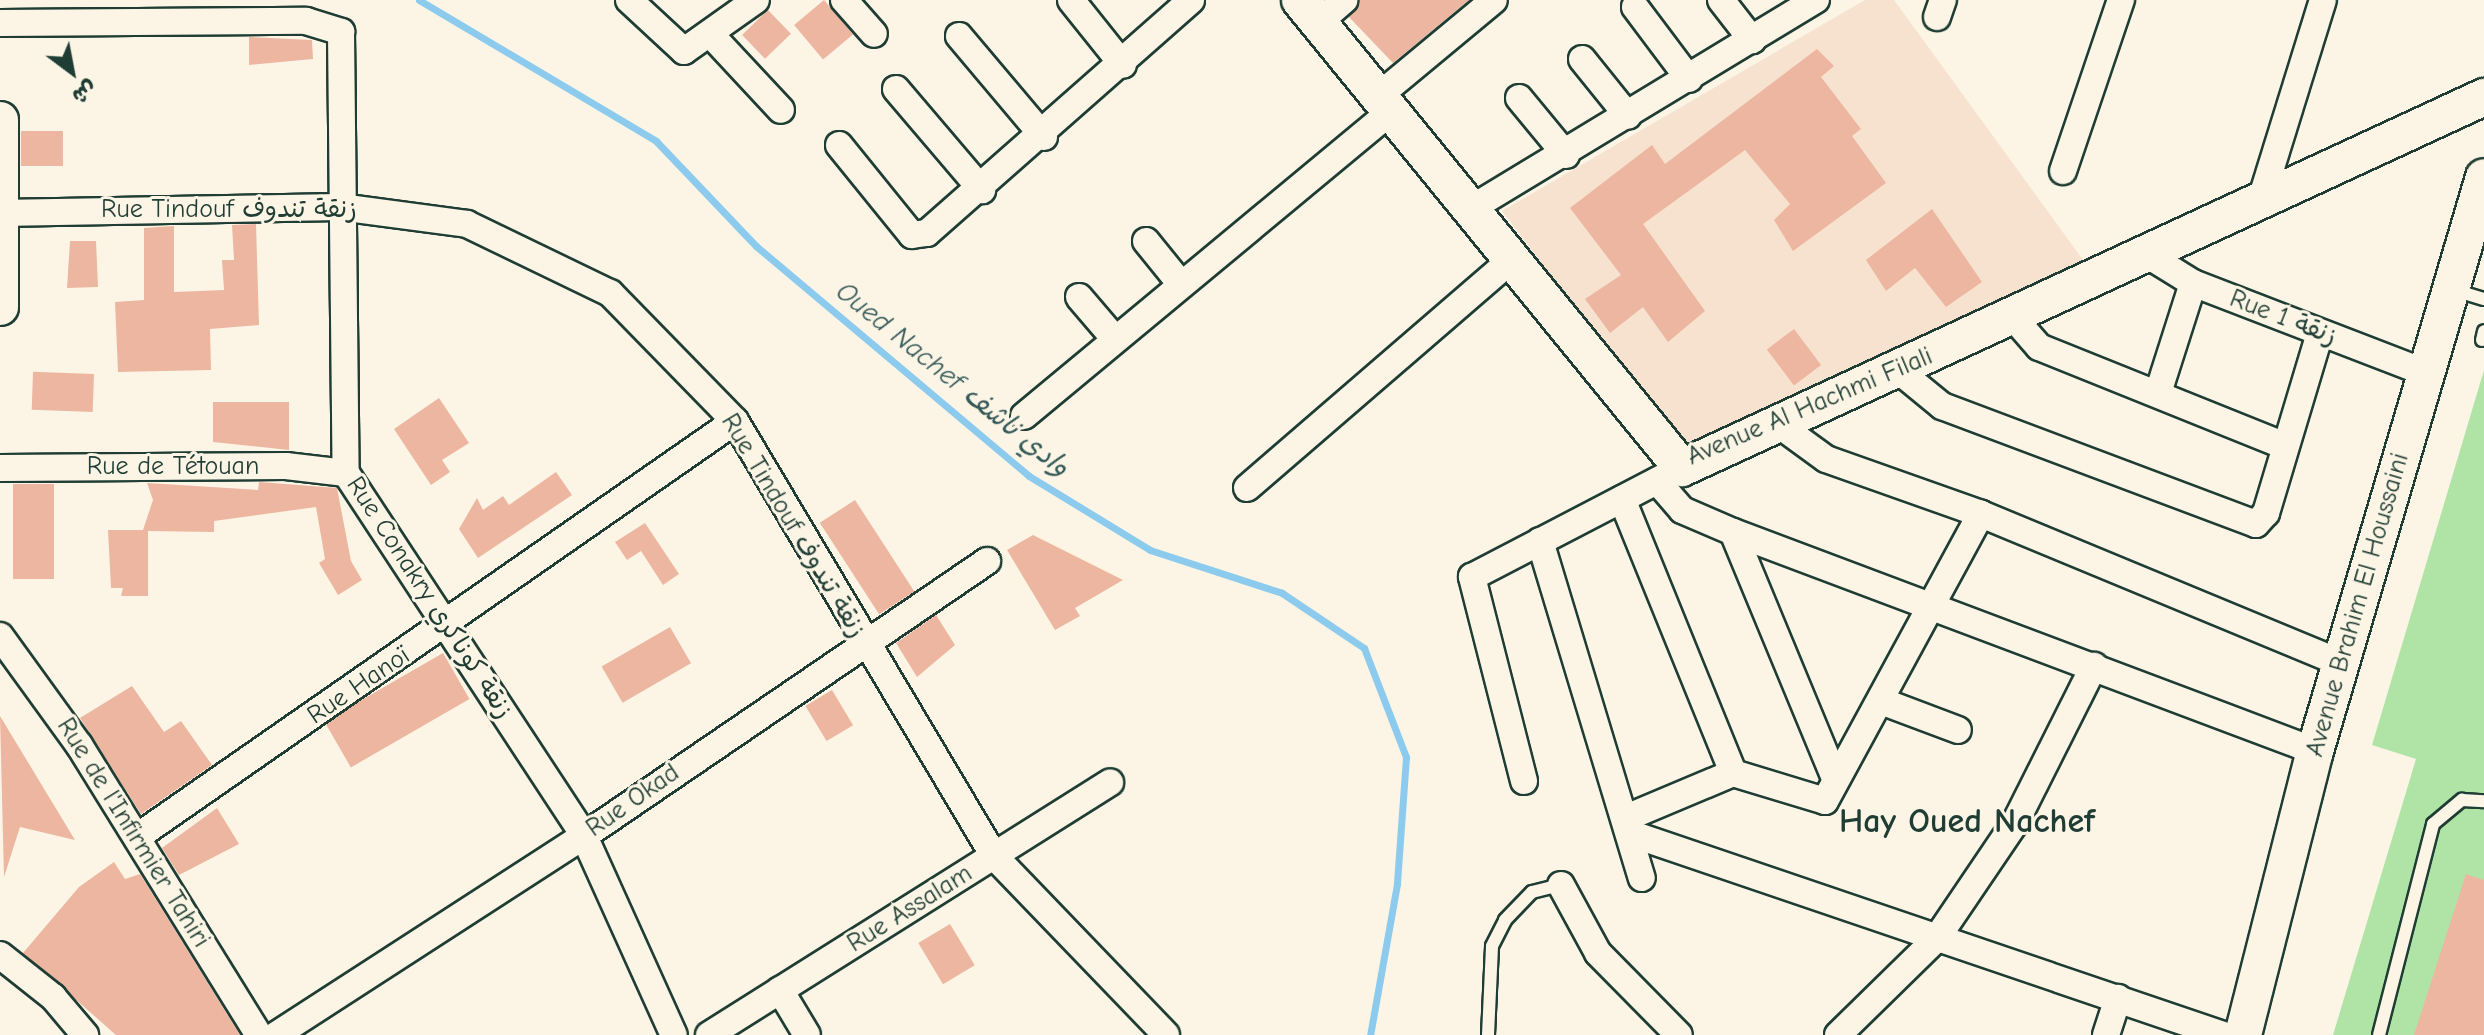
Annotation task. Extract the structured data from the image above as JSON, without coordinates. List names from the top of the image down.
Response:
{
  "streets": {
    "street": [
      "Rue Tindouf زنقة تندوف",
      "Rue 1 زنقة",
      "Avenue Al Hachmi Filali",
      "Rue de Tétouan",
      "Rue Conakry زنقة كوناكري",
      "Avenue Brahim El Houssaini",
      "Rue Hanoï",
      "Rue Okad",
      "Rue de l'Infirmier Tahiri",
      "Rue Assalam"
    ]
  },
  "crossings": [
    ["Rue Tindouf زنقة تندوف", "Rue Conakry زنقة كوناكري"],
    ["Rue Tindouf زنقة تندوف", "Rue Hanoï"],
    ["Rue Tindouf زنقة تندوف", "Rue Okad"],
    ["Rue Tindouf زنقة تندوف", "Rue Assalam"],
    ["Rue 1 زنقة", "Avenue Al Hachmi Filali"],
    ["Rue 1 زنقة", "Avenue Brahim El Houssaini"],
    ["Rue de Tétouan", "Rue Conakry زنقة كوناكري"],
    ["Rue Conakry زنقة كوناكري", "Rue Hanoï"],
    ["Rue Conakry زنقة كوناكري", "Rue Okad"],
    ["Rue Hanoï", "Rue de l'Infirmier Tahiri"]
  ],
  "districts": ["Hay Oued Nachef"],
  "water": ["Oued Nachef وادي ناشف"],
  "north": "bottom right"
}
